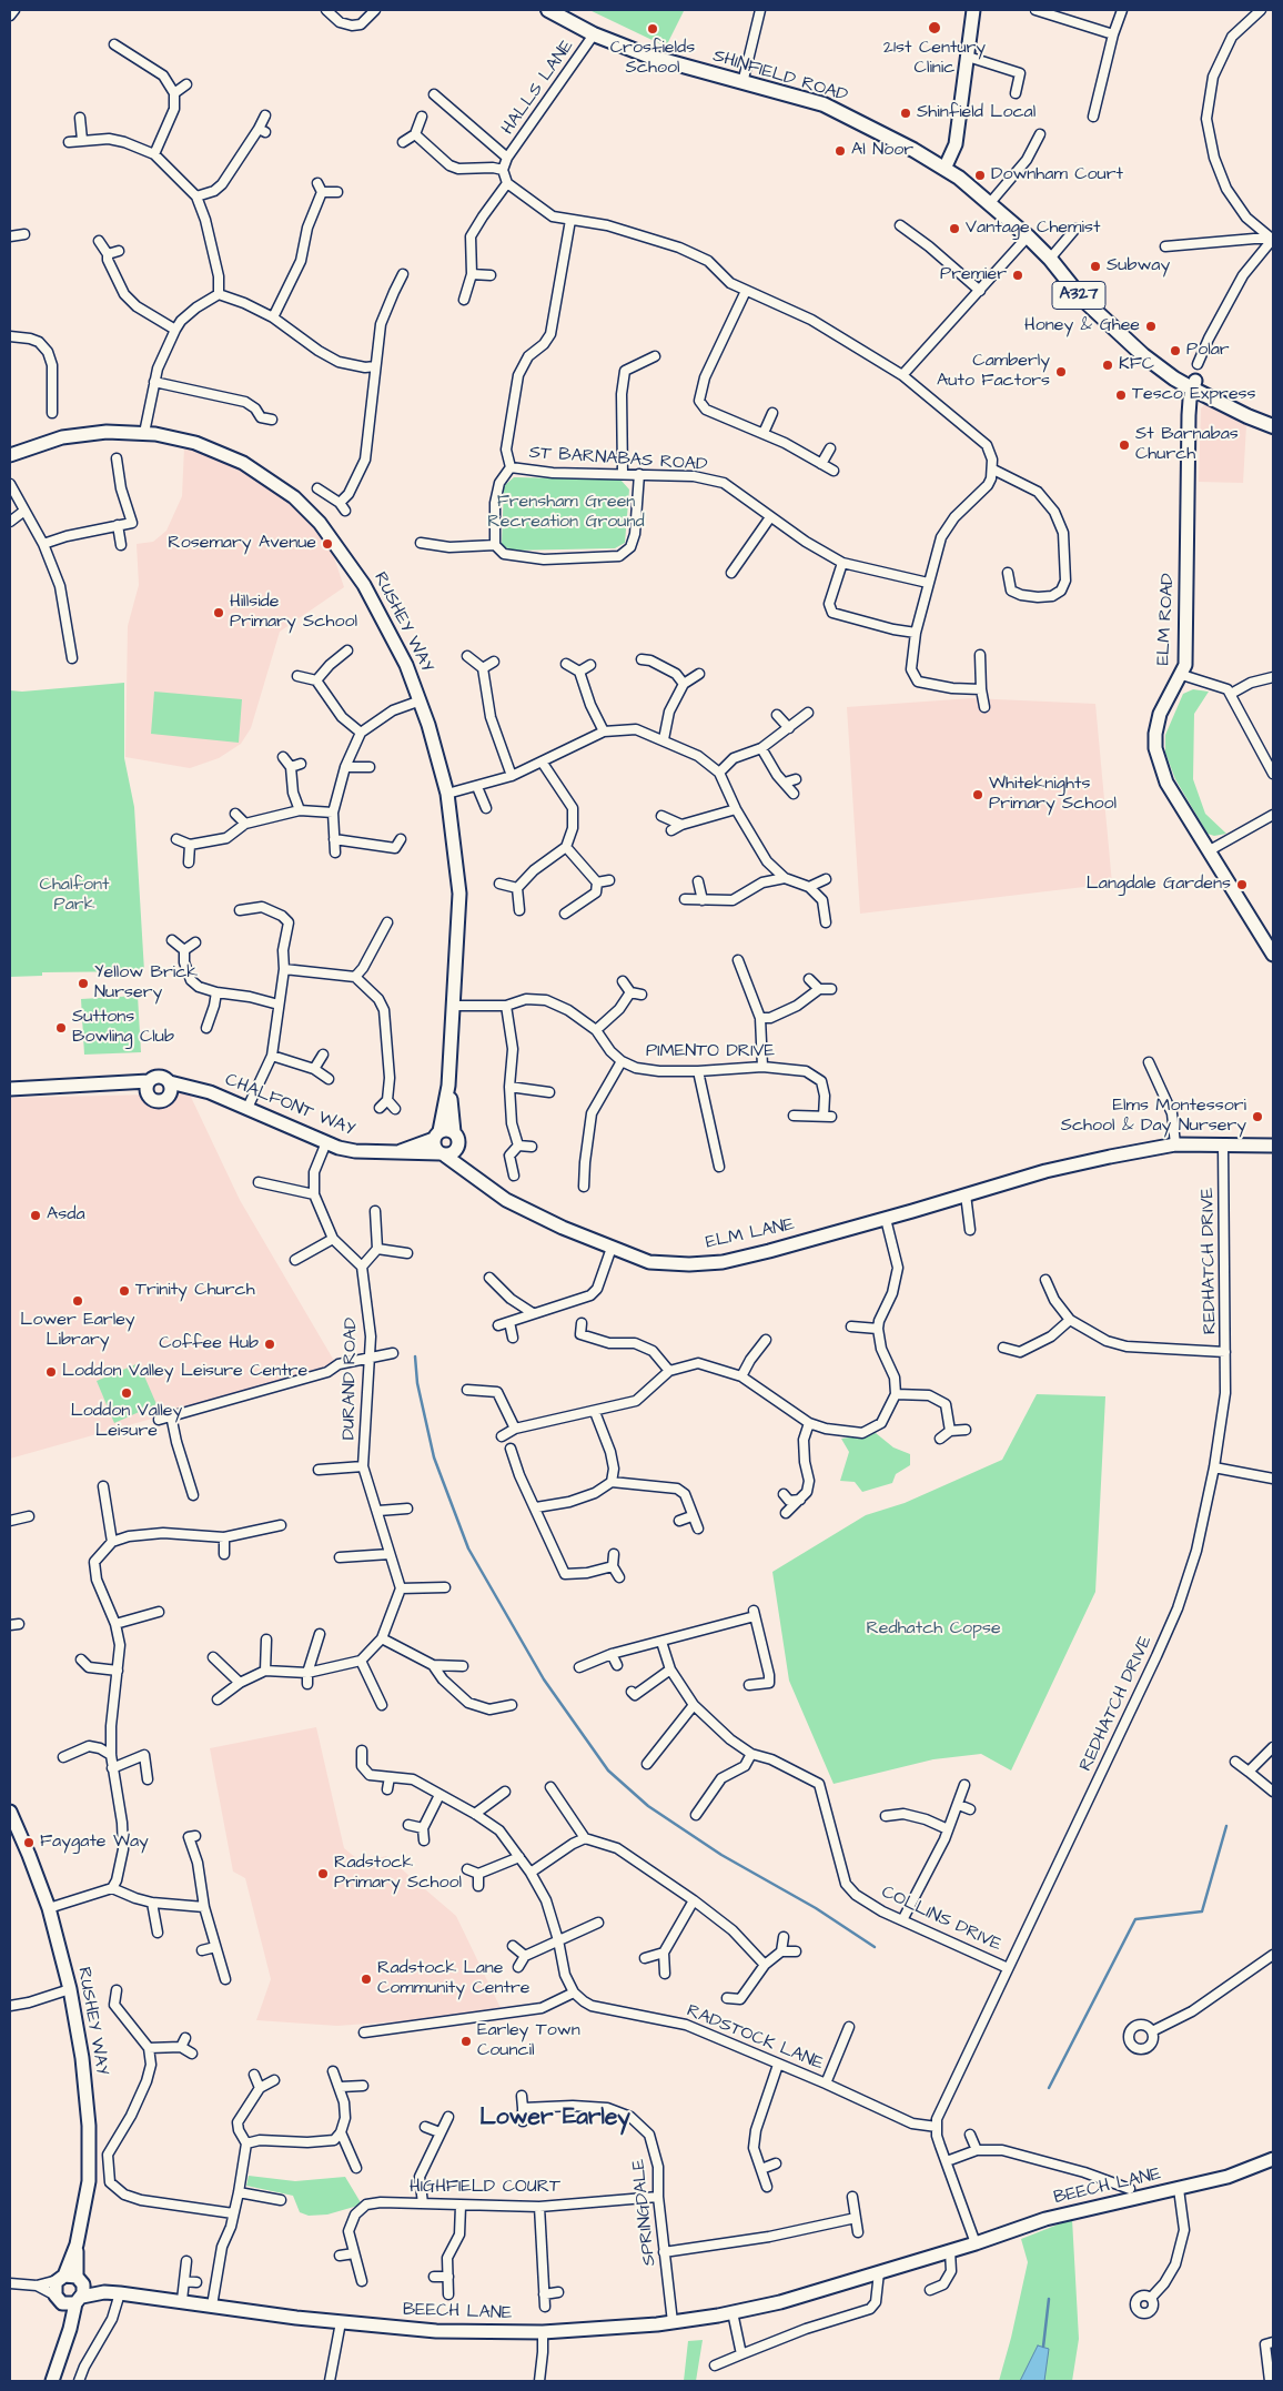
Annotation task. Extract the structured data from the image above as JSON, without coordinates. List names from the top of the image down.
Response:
{
  "streets": {
    "main road": ["SHINFIELD ROAD", "A327"],
    "street": [
      "HALLS LANE",
      "ST BARNABAS ROAD",
      "ELM ROAD",
      "RUSHEY WAY",
      "PIMENTO DRIVE",
      "CHALFONT WAY",
      "ELM LANE",
      "REDHATCH DRIVE",
      "DURAND ROAD",
      "COLLINS DRIVE",
      "RADSTOCK LANE",
      "BEECH LANE",
      "HIGHFIELD COURT",
      "SPRINGDALE"
    ]
  },
  "crossings": [
    ["SHINFIELD ROAD", "HALLS LANE"],
    ["SHINFIELD ROAD", "ELM ROAD"],
    ["RUSHEY WAY", "PIMENTO DRIVE"],
    ["RUSHEY WAY", "CHALFONT WAY"],
    ["RUSHEY WAY", "BEECH LANE"],
    ["ELM LANE", "REDHATCH DRIVE"],
    ["REDHATCH DRIVE", "COLLINS DRIVE"],
    ["REDHATCH DRIVE", "RADSTOCK LANE"],
    ["REDHATCH DRIVE", "BEECH LANE"],
    ["BEECH LANE", "SPRINGDALE"],
    ["HIGHFIELD COURT", "SPRINGDALE"]
  ],
  "districts": ["Lower Earley"],
  "parks": ["Frensham Green Recreation Ground", "Chalfont Park", "Redhatch Copse"],
  "places": [
    "21st Century Clinic",
    "Crosfields School",
    "Shinfield Local",
    "Al Noor",
    "Downham Court",
    "Vantage Chemist",
    "Subway",
    "Premier",
    "Honey & Ghee",
    "Polar",
    "KFC",
    "Camberly Auto Factors",
    "Tesco Express",
    "St Barnabas Church",
    "Rosemary Avenue",
    "Hillside Primary School",
    "Whiteknights Primary School",
    "Langdale Gardens",
    "Yellow Brick Nursery",
    "Suttons Bowling Club",
    "Elms Montessori School & Day Nursery",
    "Asda",
    "Trinity Church",
    "Lower Earley Library",
    "Coffee Hub",
    "Loddon Valley Leisure Centre",
    "Loddon Valley Leisure",
    "Faygate Way",
    "Radstock Primary School",
    "Radstock Lane Community Centre",
    "Earley Town Council"
  ]
}
